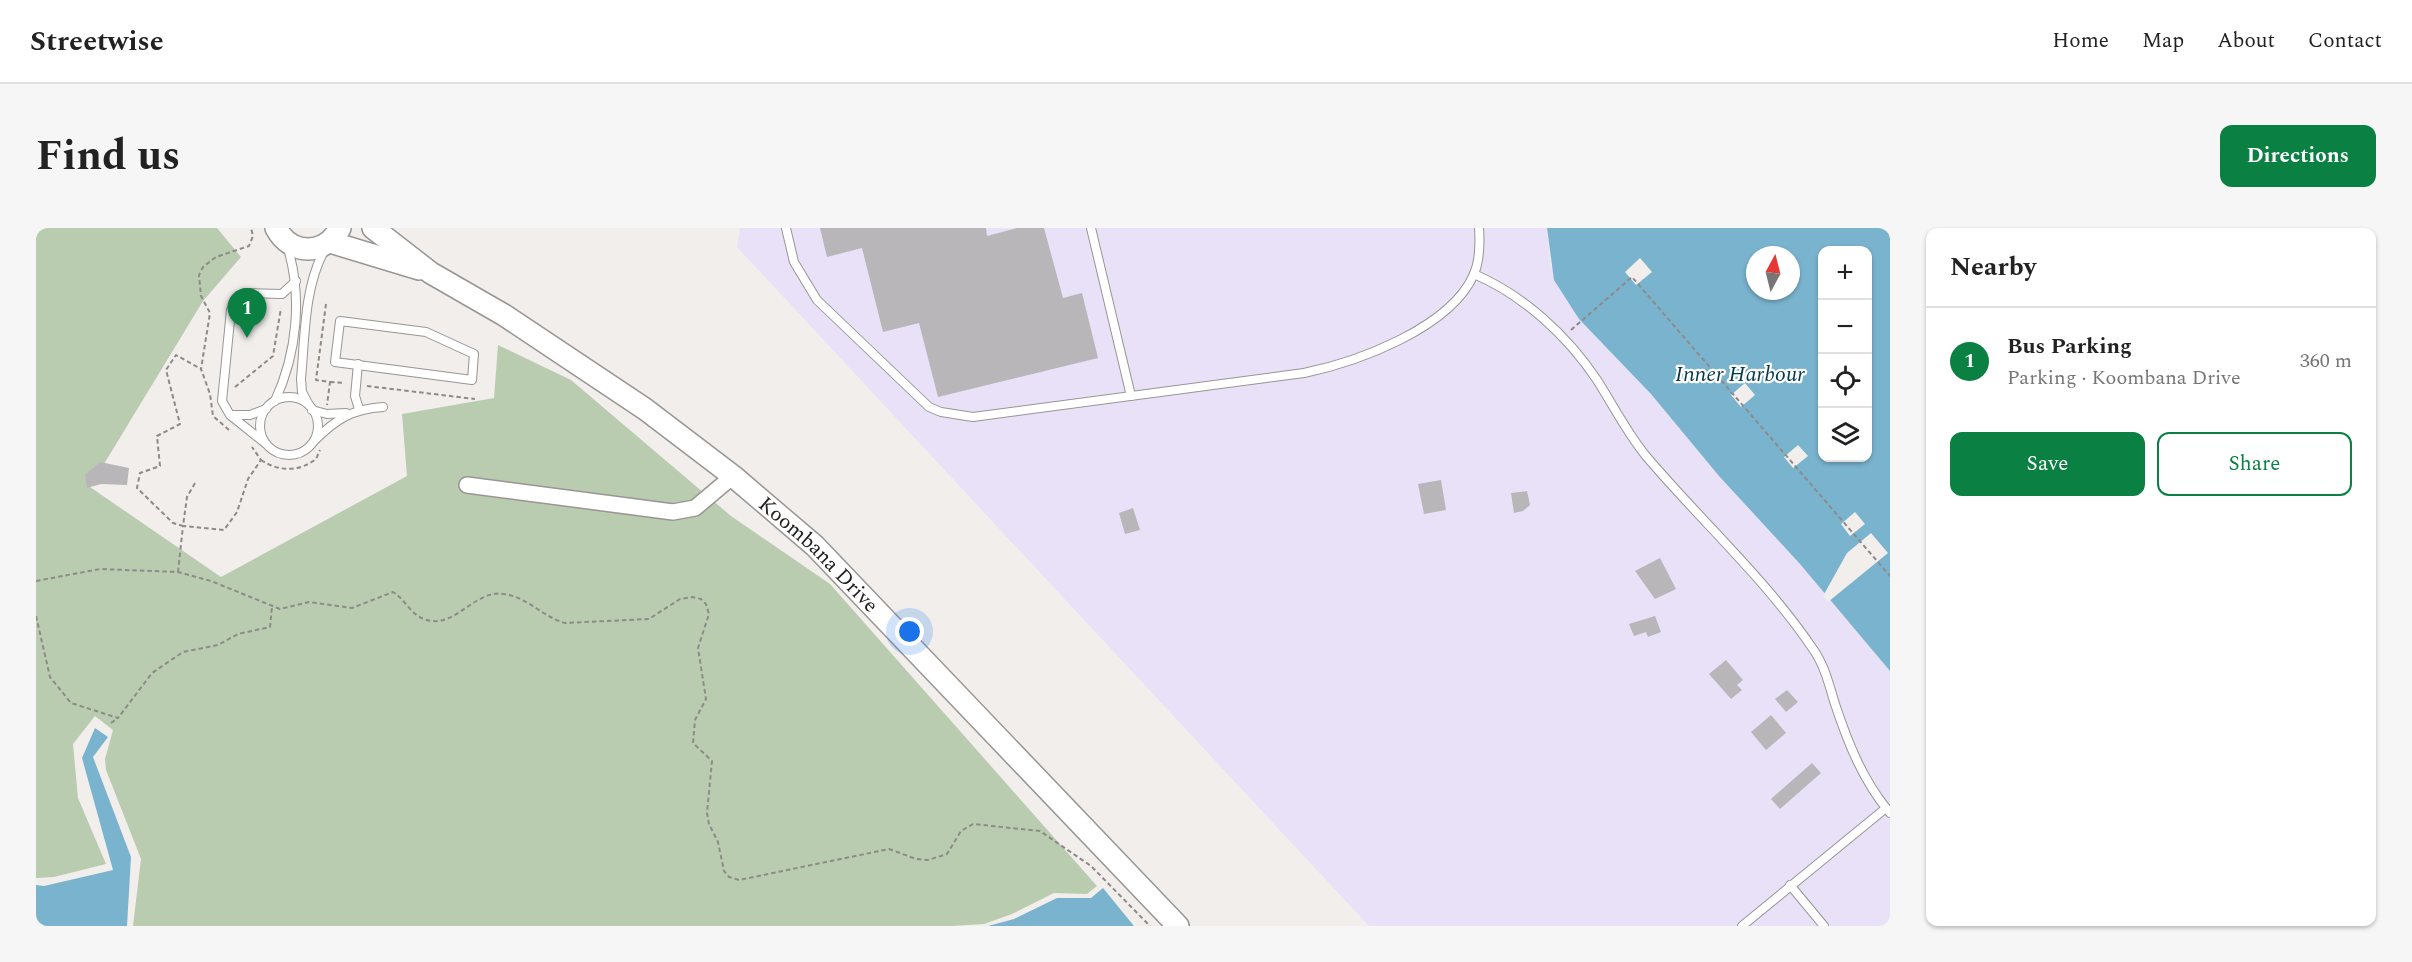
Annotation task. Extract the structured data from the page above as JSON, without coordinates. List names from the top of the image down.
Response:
{
  "streets": {
    "main road": ["Koombana Drive"]
  },
  "water": ["Inner Harbour"],
  "north": "top",
  "page": {
    "header": "Streetwise",
    "nav": [
      "Home",
      "Map",
      "About",
      "Contact"
    ],
    "title": "Find us",
    "buttons": [
      "Directions",
      ["Save", "Share"]
    ],
    "heading": "Nearby",
    "map_buttons": ["+", "−"],
    "pins": "1",
    "list": [
      {
        "mark": "1",
        "name": "Bus Parking",
        "note": "Parking · Koombana Drive",
        "value": "360 m"
      }
    ]
  }
}
